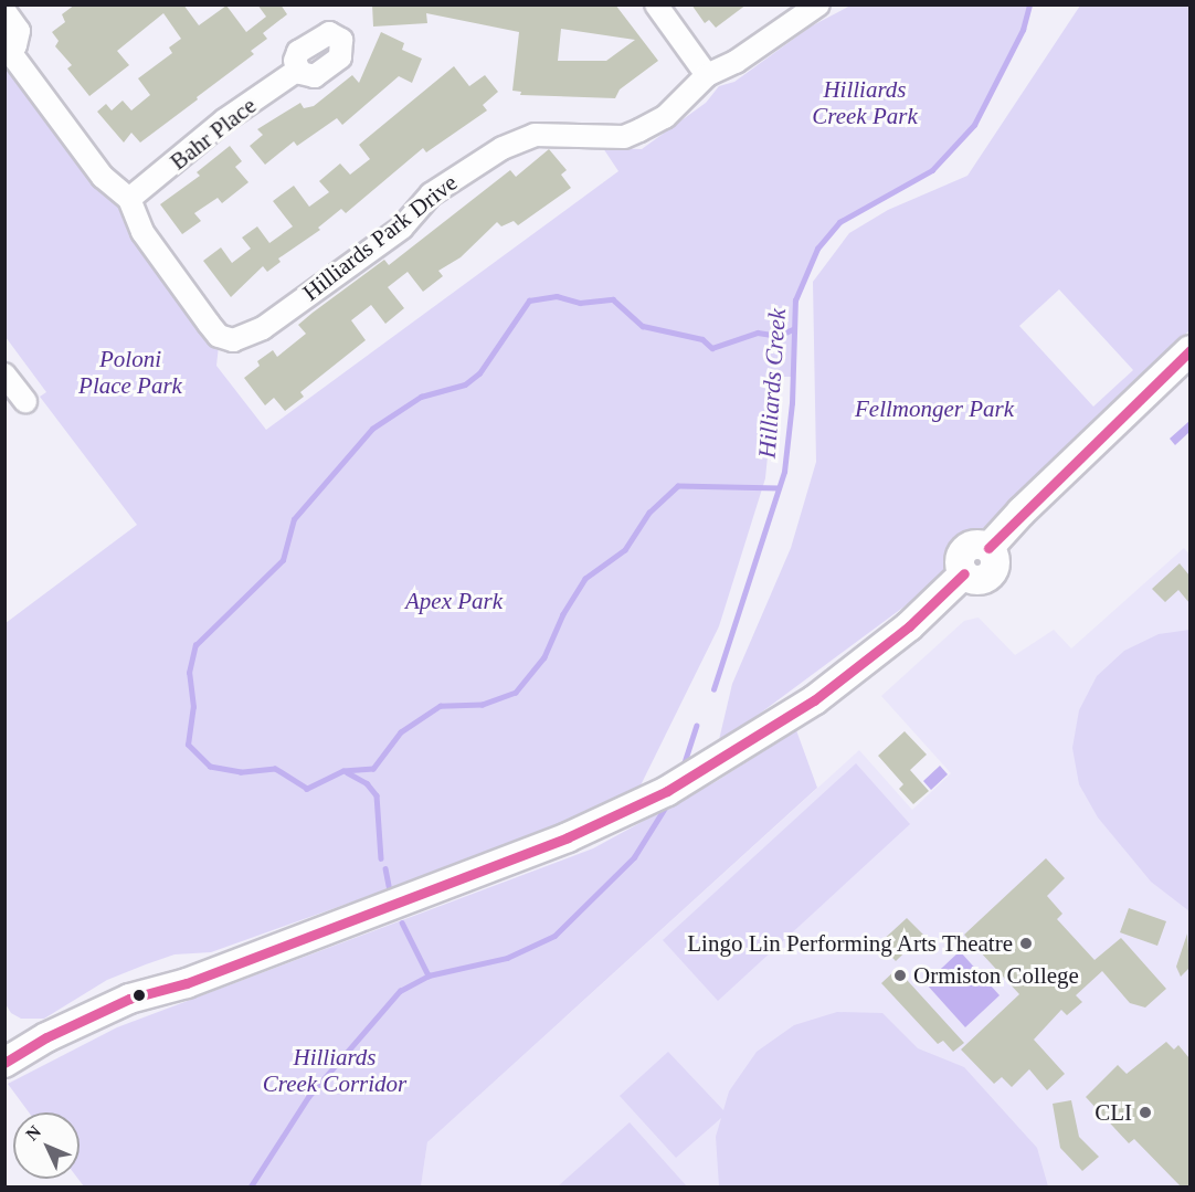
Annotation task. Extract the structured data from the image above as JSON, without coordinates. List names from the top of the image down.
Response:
{
  "streets": {
    "street": ["Bahr Place", "Hilliards Park Drive"]
  },
  "crossings": [
    ["Bahr Place", "Hilliards Park Drive"]
  ],
  "water": ["Hilliards Creek"],
  "parks": [
    "Hilliards Creek Park",
    "Poloni Place Park",
    "Fellmonger Park",
    "Apex Park",
    "Hilliards Creek Corridor"
  ],
  "places": ["Lingo Lin Performing Arts Theatre", "Ormiston College", "CLI"],
  "north": "top left"
}
